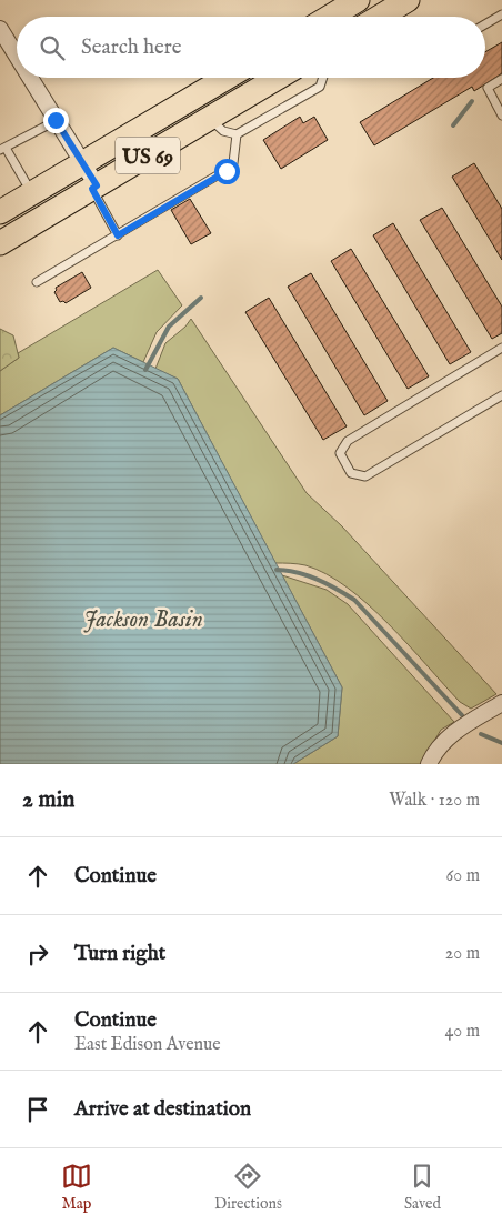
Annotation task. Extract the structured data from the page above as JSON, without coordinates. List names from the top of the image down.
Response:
{
  "streets": {
    "main road": ["US 69"]
  },
  "water": ["Jackson Basin"],
  "page": {
    "search": "Search here",
    "heading": ["2 min", "Walk · 120 m"],
    "list": [
      ["Continue", "60 m"],
      ["Turn right", "20 m"],
      ["Continue", "East Edison Avenue", "40 m"],
      "Arrive at destination"
    ],
    "nav": ["Map", "Directions", "Saved"]
  }
}
